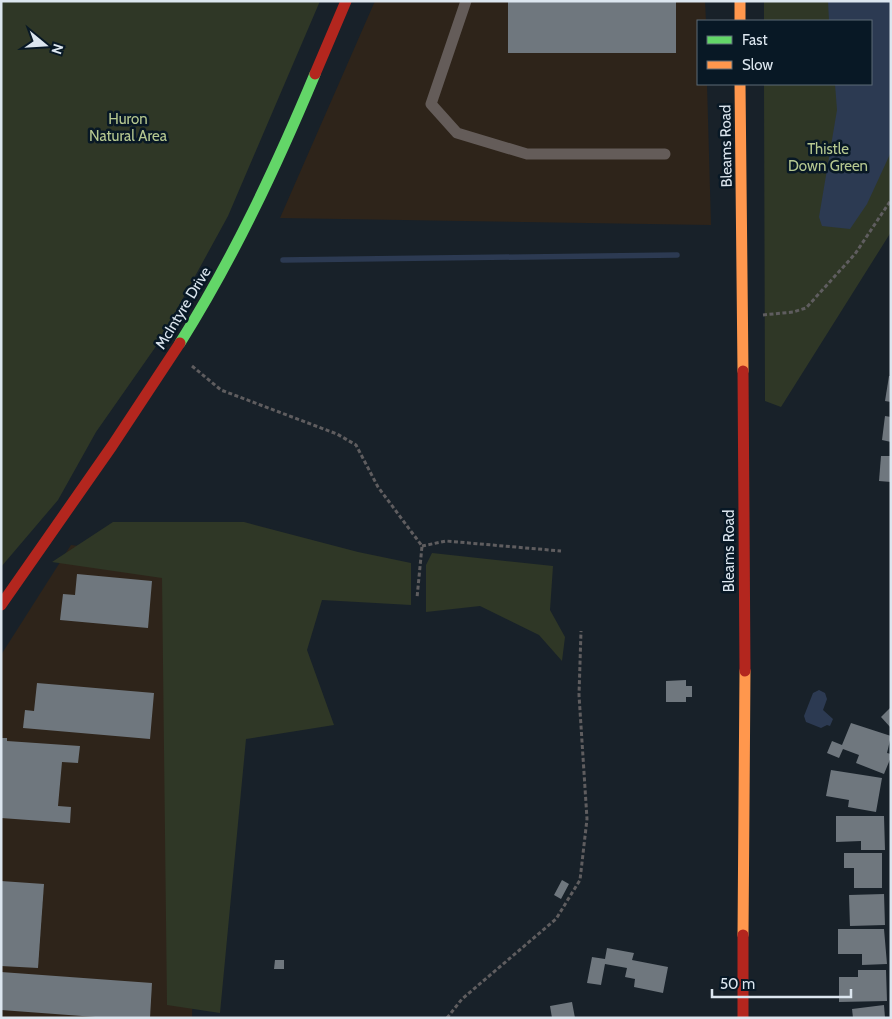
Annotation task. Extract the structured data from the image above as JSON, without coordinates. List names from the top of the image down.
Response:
{
  "streets": {
    "main road": ["Bleams Road", "McIntyre Drive"]
  },
  "parks": ["Huron Natural Area", "Thistle Down Green"],
  "legend": ["Fast", "Slow"],
  "scale_bar": "50 m",
  "north": "right"
}
